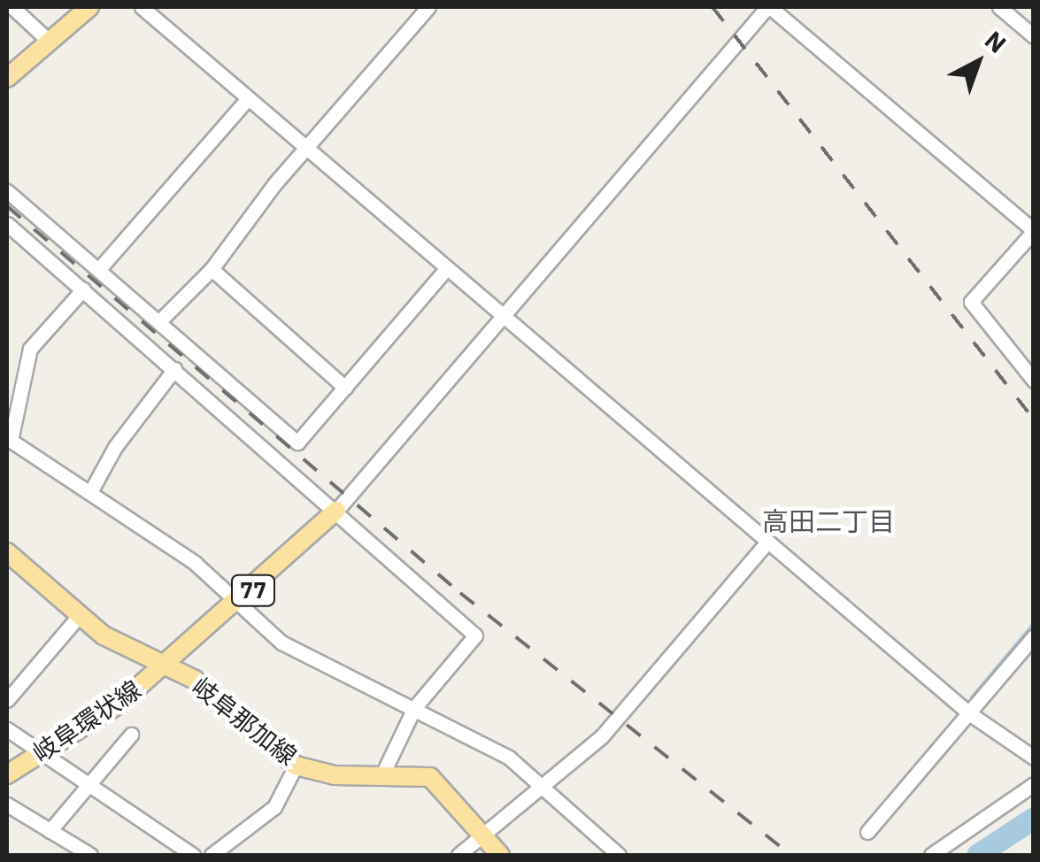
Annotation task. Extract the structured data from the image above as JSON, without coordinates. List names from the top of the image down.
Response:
{
  "streets": {
    "main road": ["77", "岐阜環状線", "岐阜那加線"]
  },
  "crossings": [
    ["岐阜環状線", "岐阜那加線"]
  ],
  "districts": ["高田二丁目"],
  "north": "top right"
}
